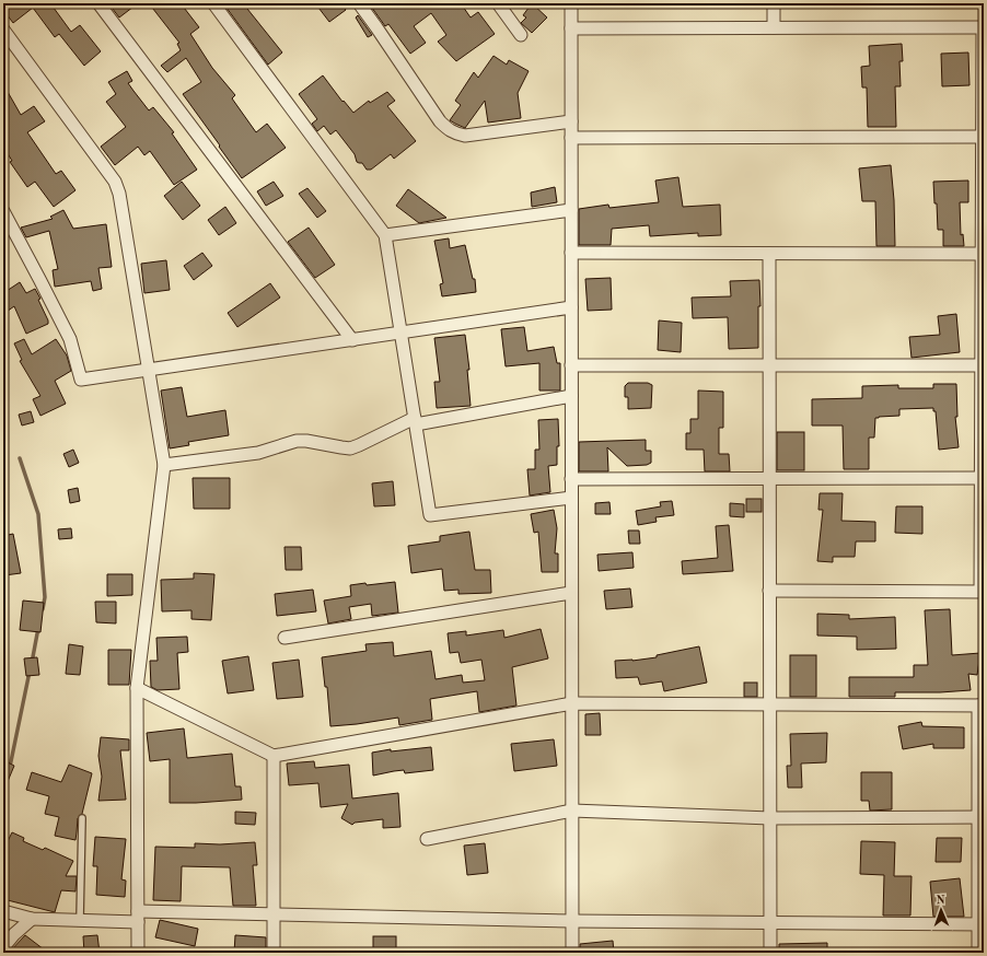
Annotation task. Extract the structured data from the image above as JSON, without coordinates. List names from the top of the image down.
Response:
{
  "north": "top"
}
